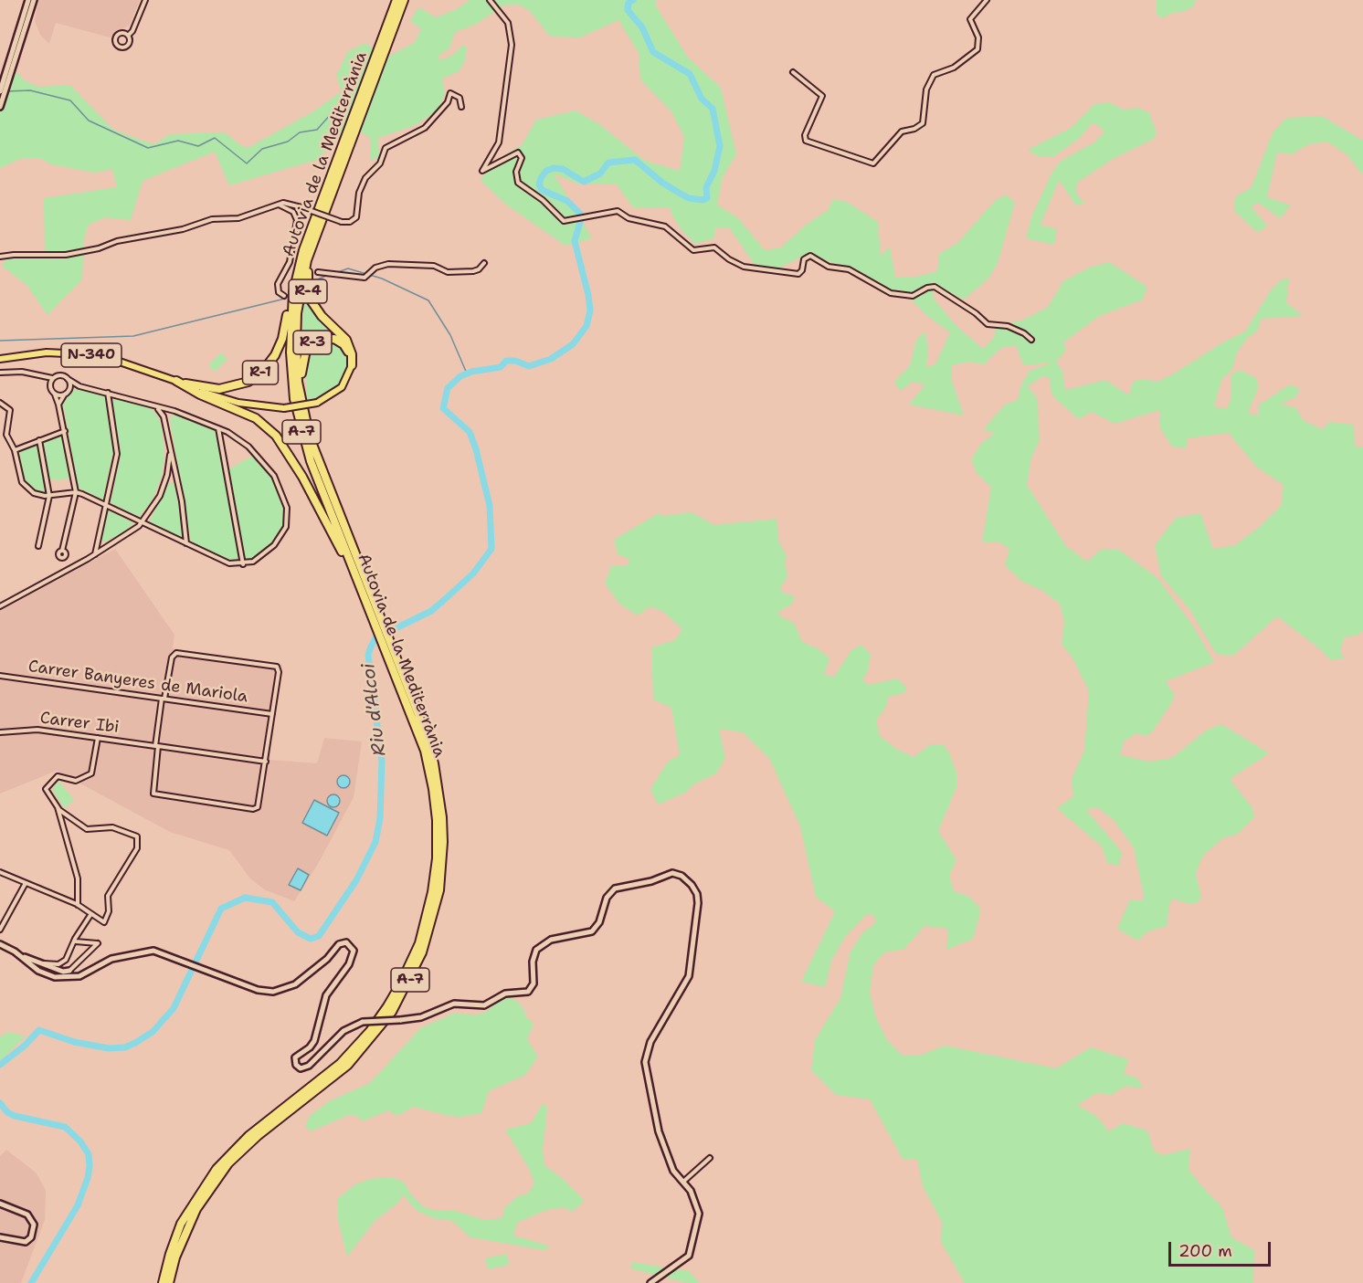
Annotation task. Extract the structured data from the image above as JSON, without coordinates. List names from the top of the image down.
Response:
{
  "streets": {
    "highway": [
      "Autovia de la Mediterrània",
      "R-4",
      "R-3",
      "R-1",
      "A-7"
    ],
    "main road": ["N-340"],
    "street": ["Carrer Banyeres de Mariola", "Carrer Ibi"]
  },
  "crossings": [
    ["Autovia de la Mediterrània", "R-4"],
    ["Autovia de la Mediterrània", "R-3"],
    ["Autovia de la Mediterrània", "R-1"],
    ["R-4", "R-3"],
    ["R-4", "N-340"],
    ["R-3", "N-340"],
    ["N-340", "R-1"]
  ],
  "water": ["Riu d'Alcoi"],
  "scale_bar": "200 m"
}
